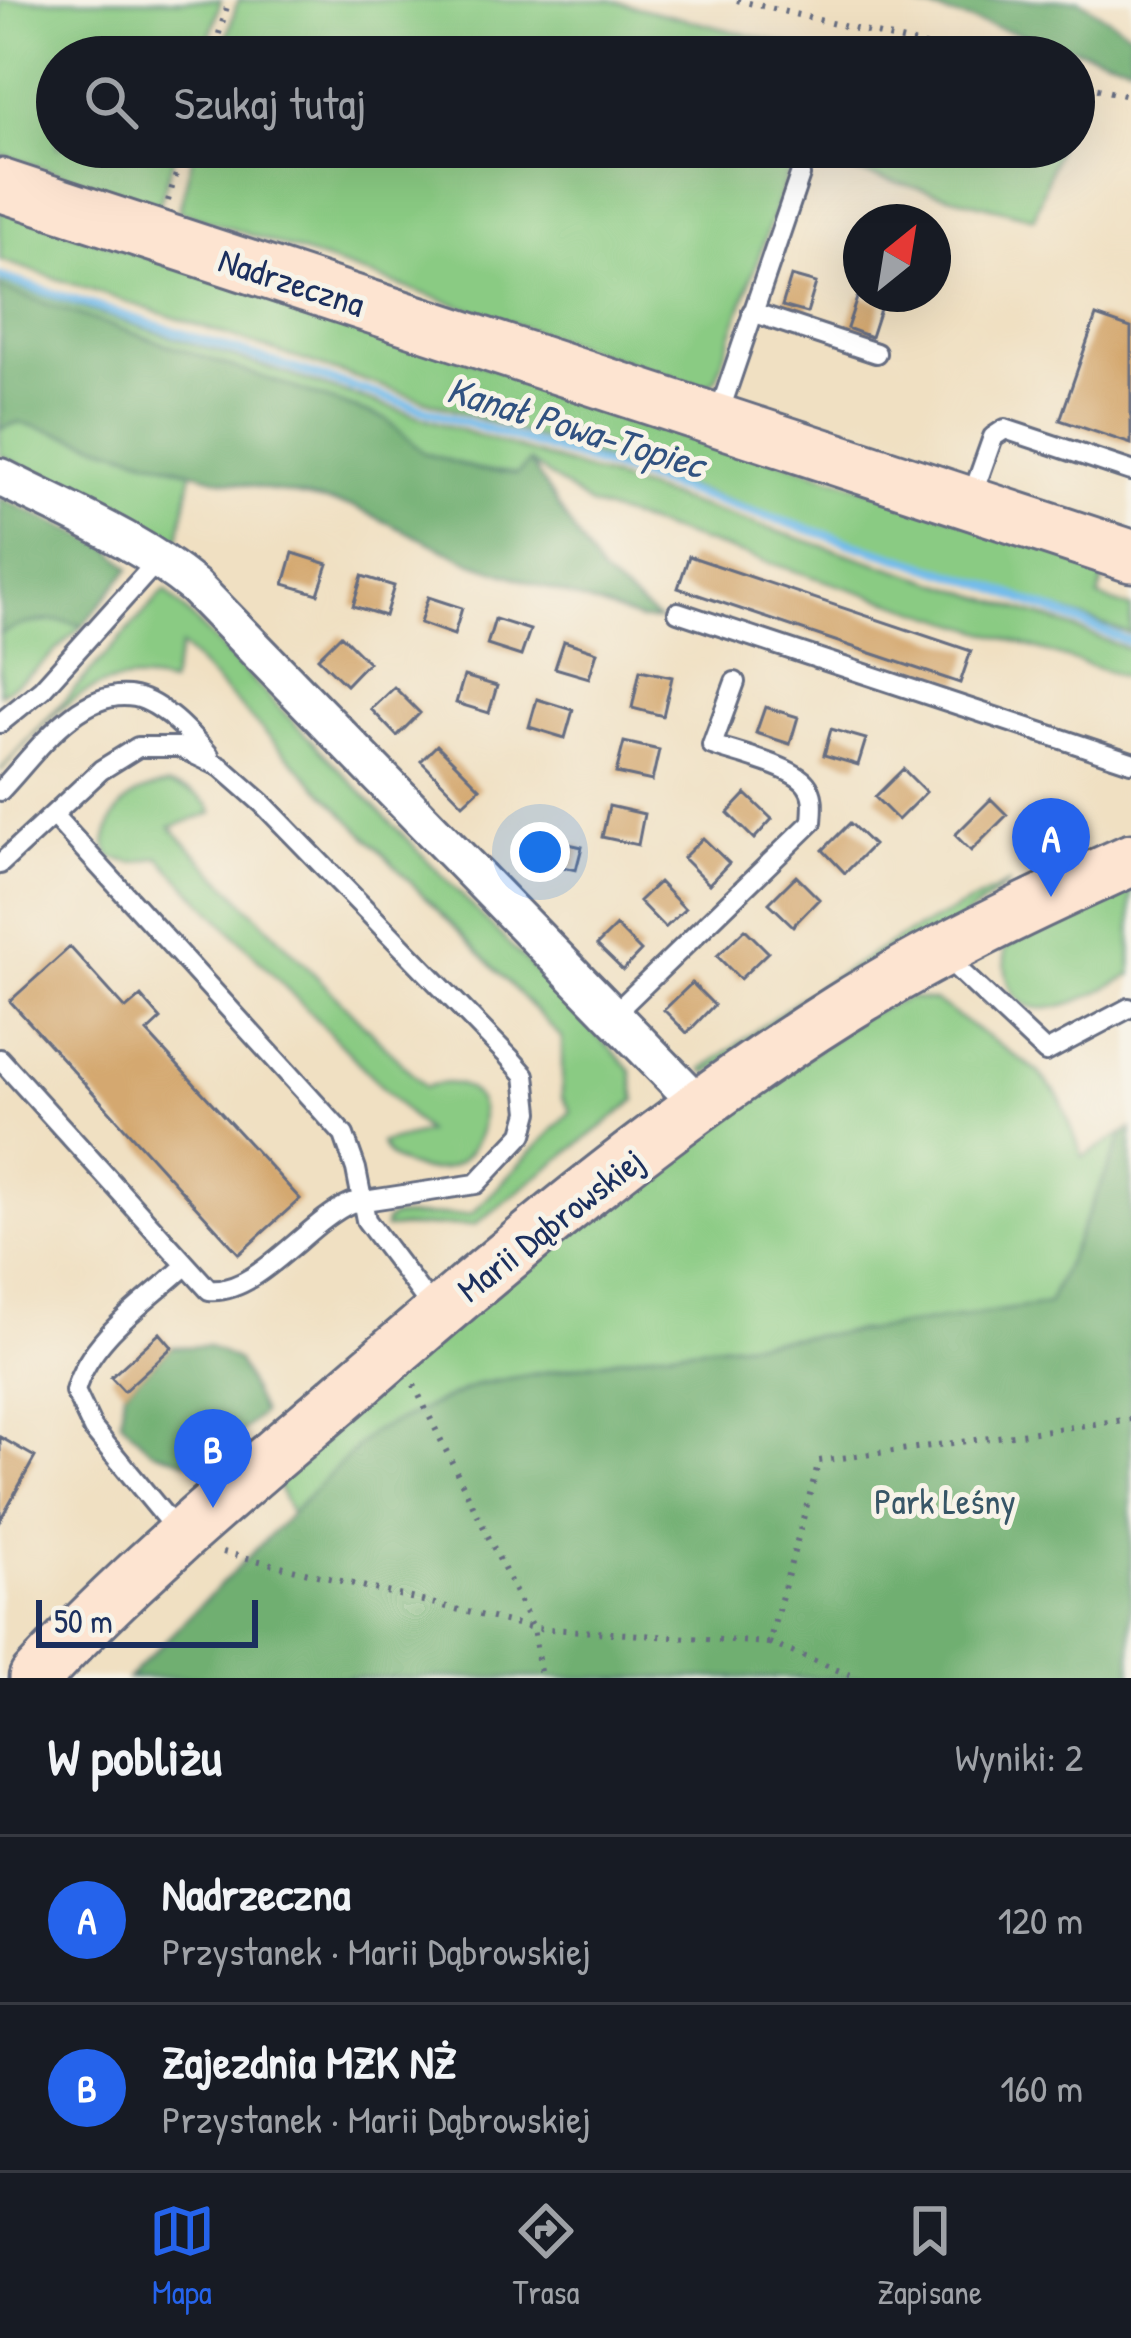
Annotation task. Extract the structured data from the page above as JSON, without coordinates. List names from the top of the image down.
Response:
{
  "streets": {
    "street": ["Nadrzeczna", "Marii Dąbrowskiej"]
  },
  "water": ["Kanał Powa-Topiec"],
  "parks": ["Park Leśny"],
  "scale_bar": "50 m",
  "north": "top right",
  "page": {
    "search": "Szukaj tutaj",
    "pins": ["A", "B"],
    "scale": "50 m",
    "heading": ["W pobliżu", "Wyniki: 2"],
    "list": [
      {
        "mark": "A",
        "name": "Nadrzeczna",
        "note": "Przystanek · Marii Dąbrowskiej",
        "value": "120 m"
      },
      {
        "mark": "B",
        "name": "Zajezdnia MZK NŻ",
        "note": "Przystanek · Marii Dąbrowskiej",
        "value": "160 m"
      }
    ],
    "nav": ["Mapa", "Trasa", "Zapisane"]
  }
}
